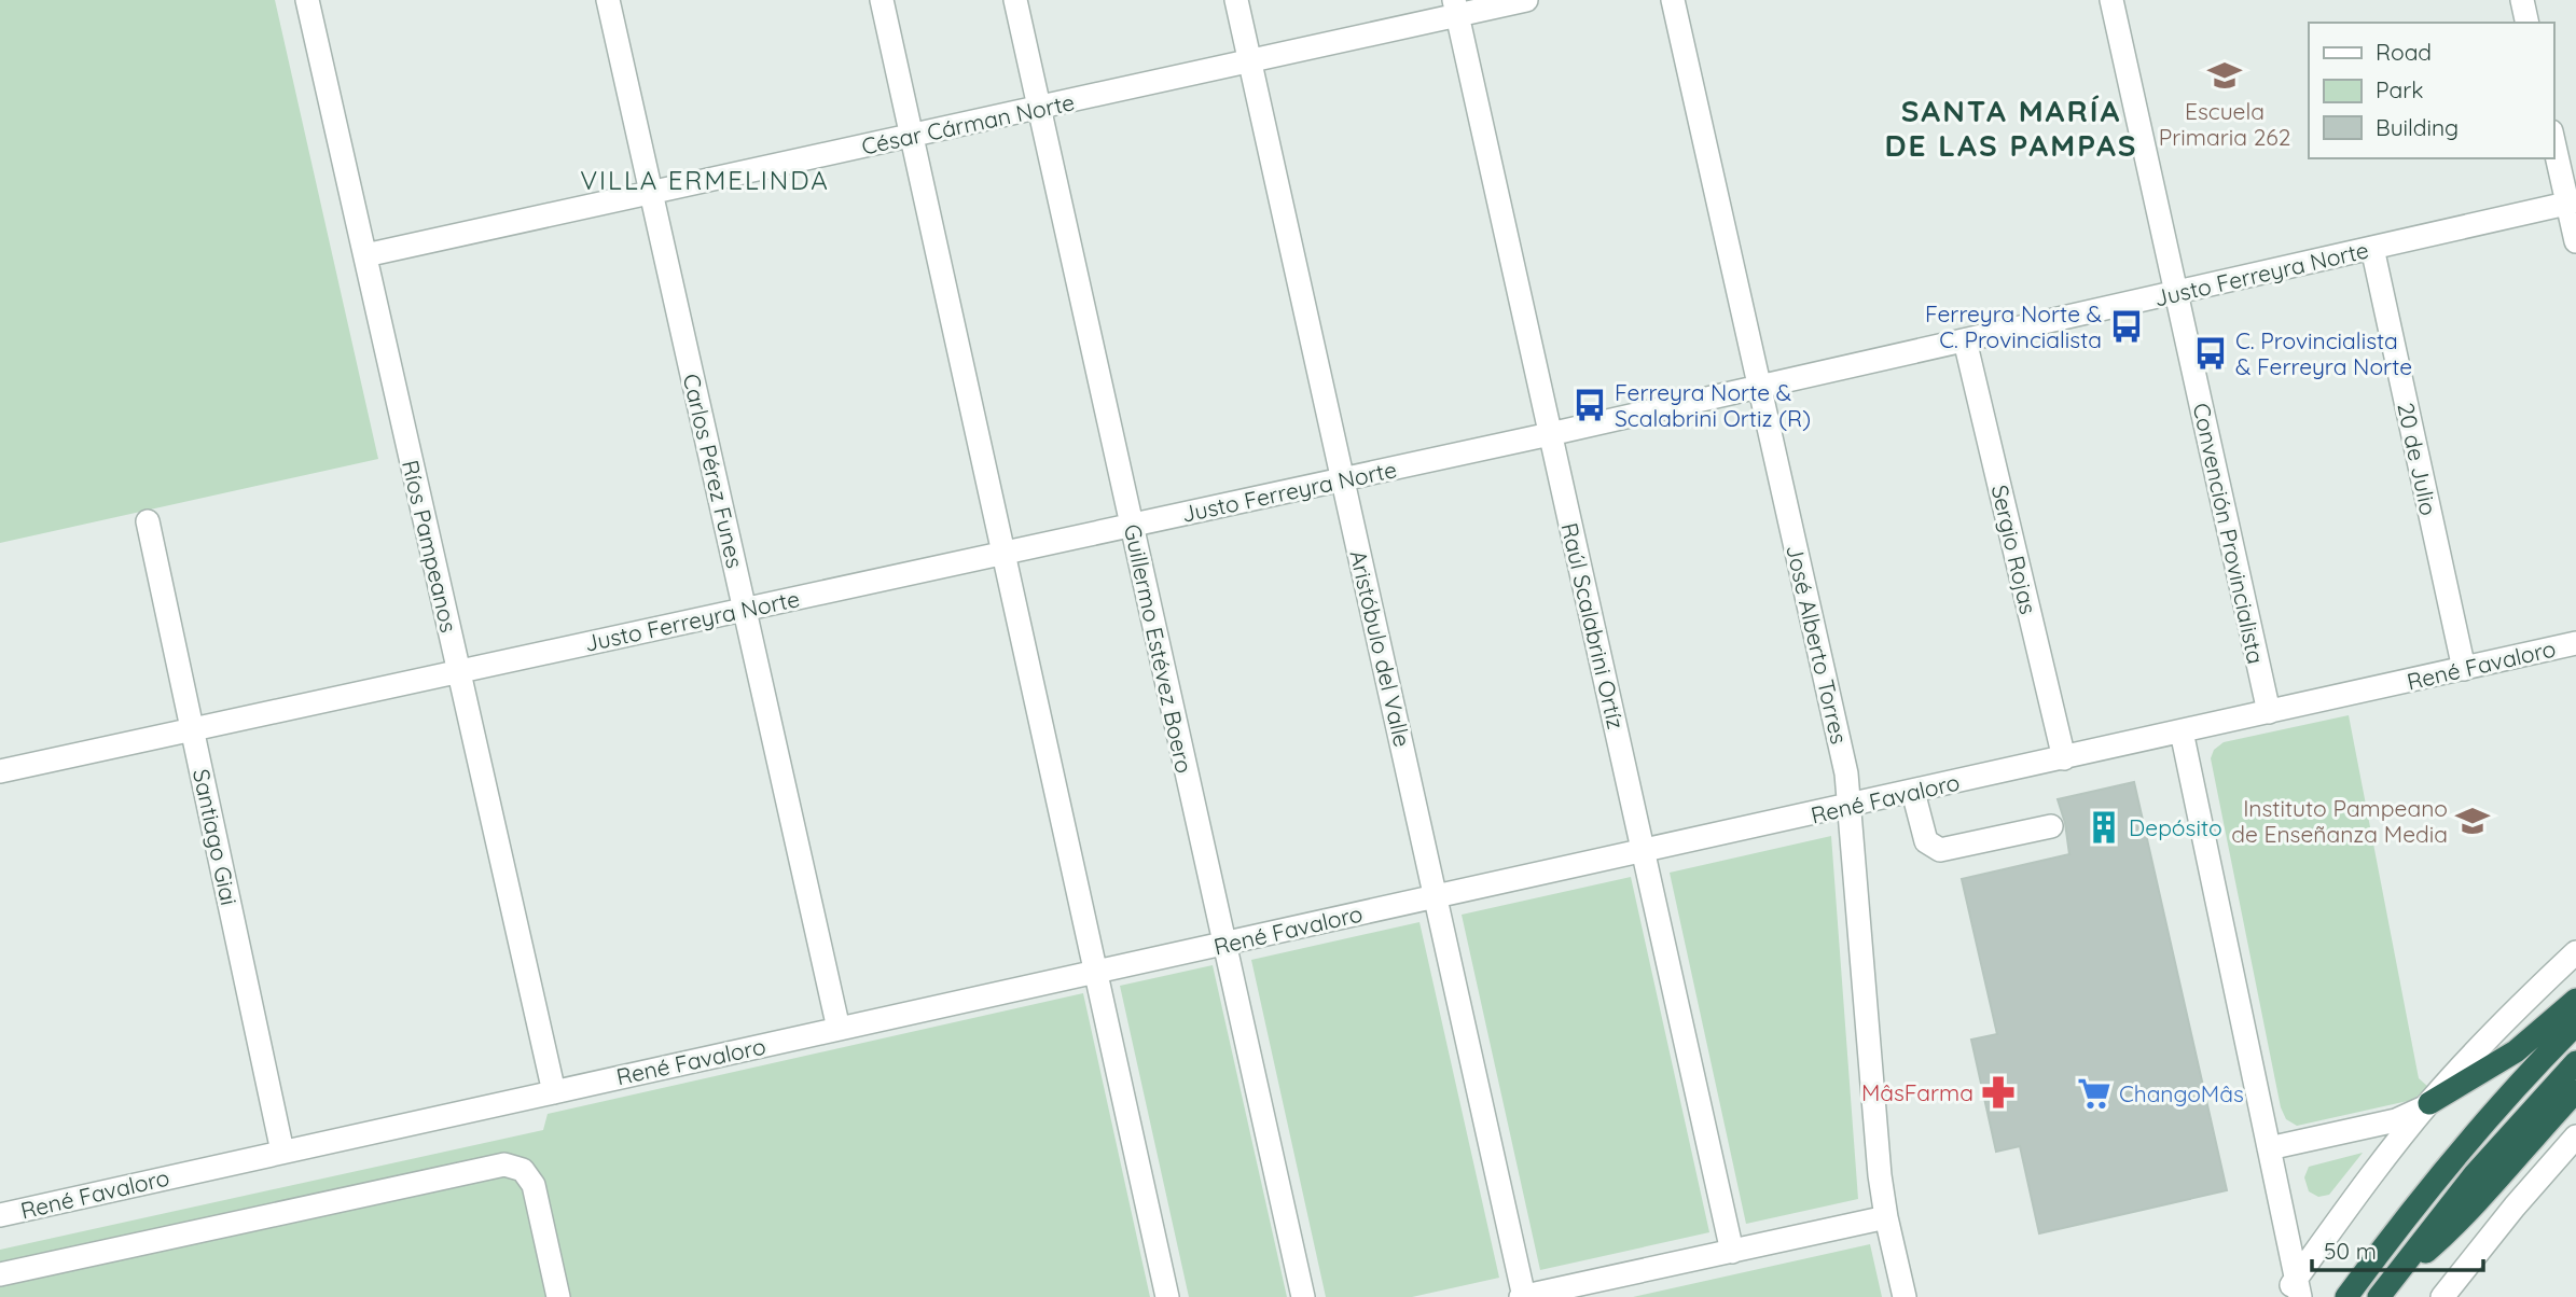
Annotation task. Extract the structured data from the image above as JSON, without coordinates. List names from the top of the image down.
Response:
{
  "streets": {
    "street": [
      "César Cárman Norte",
      "Justo Ferreyra Norte",
      "20 de Julio",
      "Carlos Pérez Funes",
      "Convención Provincialista",
      "Ríos Pampeanos",
      "Sergio Rojas",
      "Raúl Scalabrini Ortíz",
      "José Alberto Torres",
      "Guillermo Estévez Boero",
      "Aristóbulo del Valle",
      "René Favaloro",
      "Santiago Giai"
    ]
  },
  "crossings": [
    ["César Cárman Norte", "Carlos Pérez Funes"],
    ["César Cárman Norte", "Ríos Pampeanos"],
    ["César Cárman Norte", "Raúl Scalabrini Ortíz"],
    ["César Cárman Norte", "Guillermo Estévez Boero"],
    ["César Cárman Norte", "Aristóbulo del Valle"],
    ["Justo Ferreyra Norte", "20 de Julio"],
    ["Justo Ferreyra Norte", "Carlos Pérez Funes"],
    ["Justo Ferreyra Norte", "Convención Provincialista"],
    ["Justo Ferreyra Norte", "Ríos Pampeanos"],
    ["Justo Ferreyra Norte", "Sergio Rojas"],
    ["Justo Ferreyra Norte", "Raúl Scalabrini Ortíz"],
    ["Justo Ferreyra Norte", "José Alberto Torres"],
    ["Justo Ferreyra Norte", "Guillermo Estévez Boero"],
    ["Justo Ferreyra Norte", "Aristóbulo del Valle"],
    ["Justo Ferreyra Norte", "Santiago Giai"],
    ["20 de Julio", "René Favaloro"],
    ["Carlos Pérez Funes", "René Favaloro"],
    ["Convención Provincialista", "René Favaloro"],
    ["Ríos Pampeanos", "René Favaloro"],
    ["Sergio Rojas", "René Favaloro"],
    ["Raúl Scalabrini Ortíz", "René Favaloro"],
    ["José Alberto Torres", "René Favaloro"],
    ["Guillermo Estévez Boero", "René Favaloro"],
    ["Aristóbulo del Valle", "René Favaloro"],
    ["René Favaloro", "Santiago Giai"]
  ],
  "districts": ["SANTA MARÍA DE LAS PAMPAS", "VILLA ERMELINDA"],
  "places": {
    "school or university": ["Escuela Primaria 262", "Instituto Pampeano de Enseñanza Media"],
    "bus stop": ["Ferreyra Norte & C. Provincialista", "C. Provincialista & Ferreyra Norte", "Ferreyra Norte & Scalabrini Ortiz (R)"],
    "building": ["Depósito"],
    "pharmacy": ["MâsFarma"],
    "supermarket": ["ChangoMâs"]
  },
  "legend": ["Road", "Park", "Building"],
  "scale_bar": "50 m"
}
